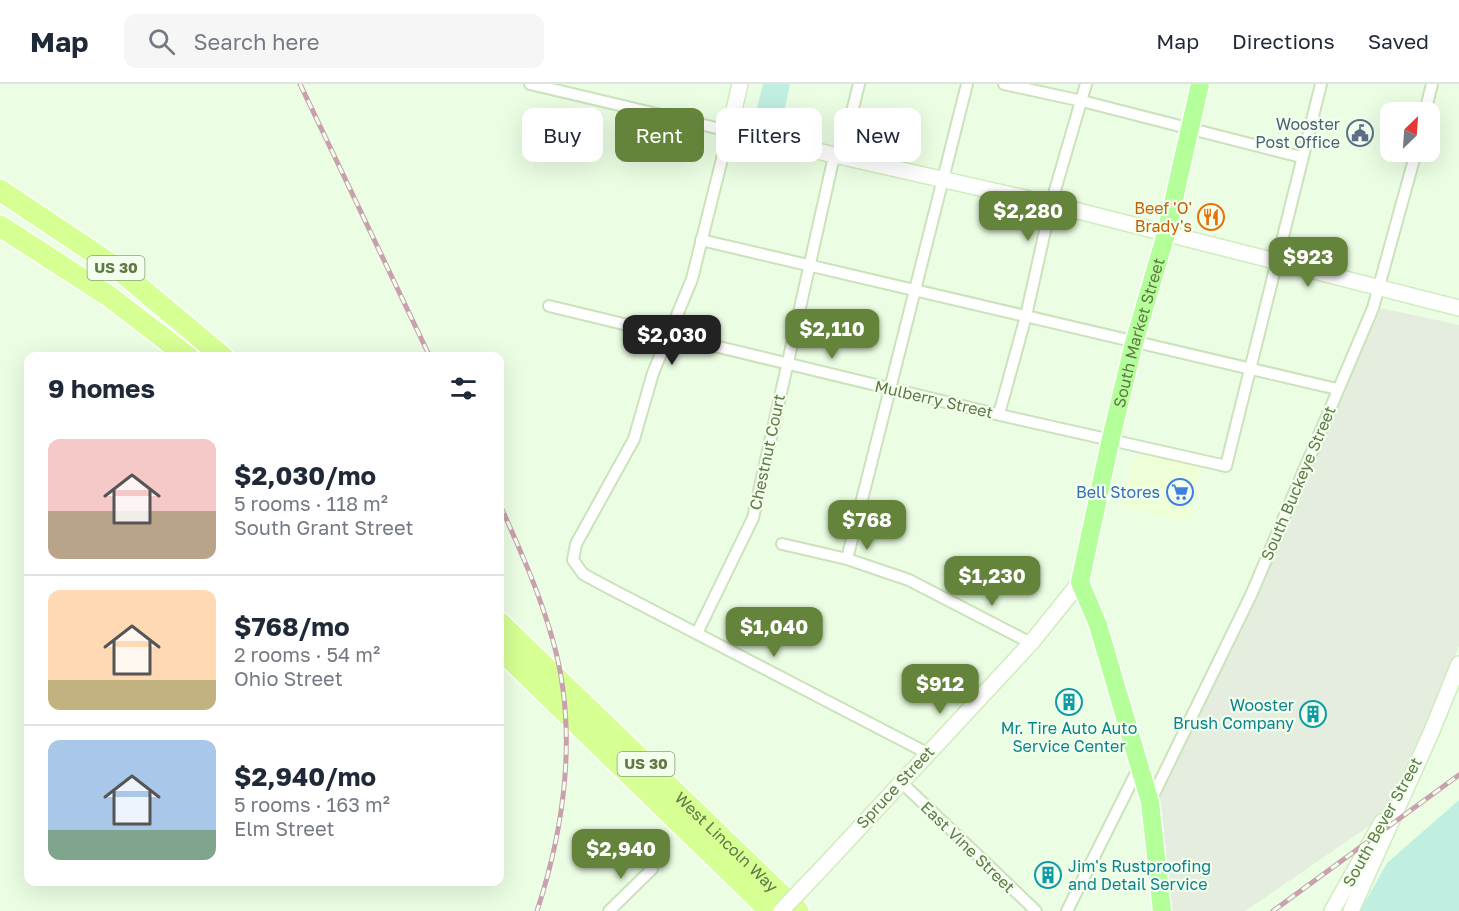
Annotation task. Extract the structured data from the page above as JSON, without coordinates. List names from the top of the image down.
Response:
{
  "streets": {
    "highway": ["US 30", "West Lincoln Way"],
    "main road": ["South Market Street", "Spruce Street", "South Bever Street"],
    "street": [
      "Mulberry Street",
      "Chestnut Court",
      "South Buckeye Street",
      "East Vine Street"
    ]
  },
  "crossings": [
    ["South Market Street", "Mulberry Street"],
    ["South Market Street", "Spruce Street"],
    ["Mulberry Street", "Chestnut Court"],
    ["Spruce Street", "East Vine Street"]
  ],
  "places": {
    "public building": ["Wooster Post Office"],
    "restaurant": ["Beef 'O' Brady's"],
    "supermarket": ["Bell Stores"],
    "building": ["Mr. Tire Auto Auto Service Center", "Wooster Brush Company", "Jim's Rustproofing and Detail Service"]
  },
  "north": "top right",
  "page": {
    "header": "Map",
    "search": "Search here",
    "nav": ["Map", "Directions", "Saved"],
    "chip": [
      "Buy",
      "Rent",
      "Filters",
      "New"
    ],
    "price": [
      "$2,280",
      "$923",
      "$2,110",
      "$2,030",
      "$768",
      "$1,230",
      "$1,040",
      "$912",
      "$2,940"
    ],
    "heading": "9 homes",
    "list": [
      {
        "name": "$2,030/mo",
        "note": "5 rooms · 118 m² · South Grant Street"
      },
      {
        "name": "$768/mo",
        "note": "2 rooms · 54 m² · Ohio Street"
      },
      {
        "name": "$2,940/mo",
        "note": "5 rooms · 163 m² · Elm Street"
      }
    ]
  }
}
